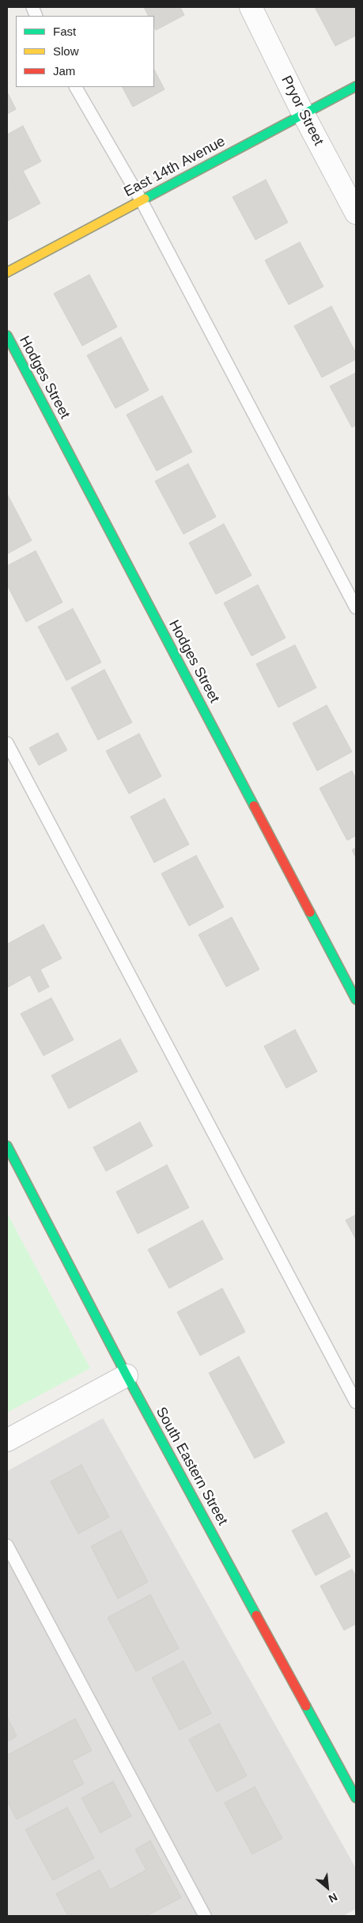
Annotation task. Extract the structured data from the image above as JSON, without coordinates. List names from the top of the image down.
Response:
{
  "streets": {
    "street": [
      "Pryor Street",
      "East 14th Avenue",
      "Hodges Street",
      "South Eastern Street"
    ]
  },
  "crossings": [
    ["Pryor Street", "East 14th Avenue"]
  ],
  "legend": ["Fast", "Slow", "Jam"],
  "north": "bottom right"
}
